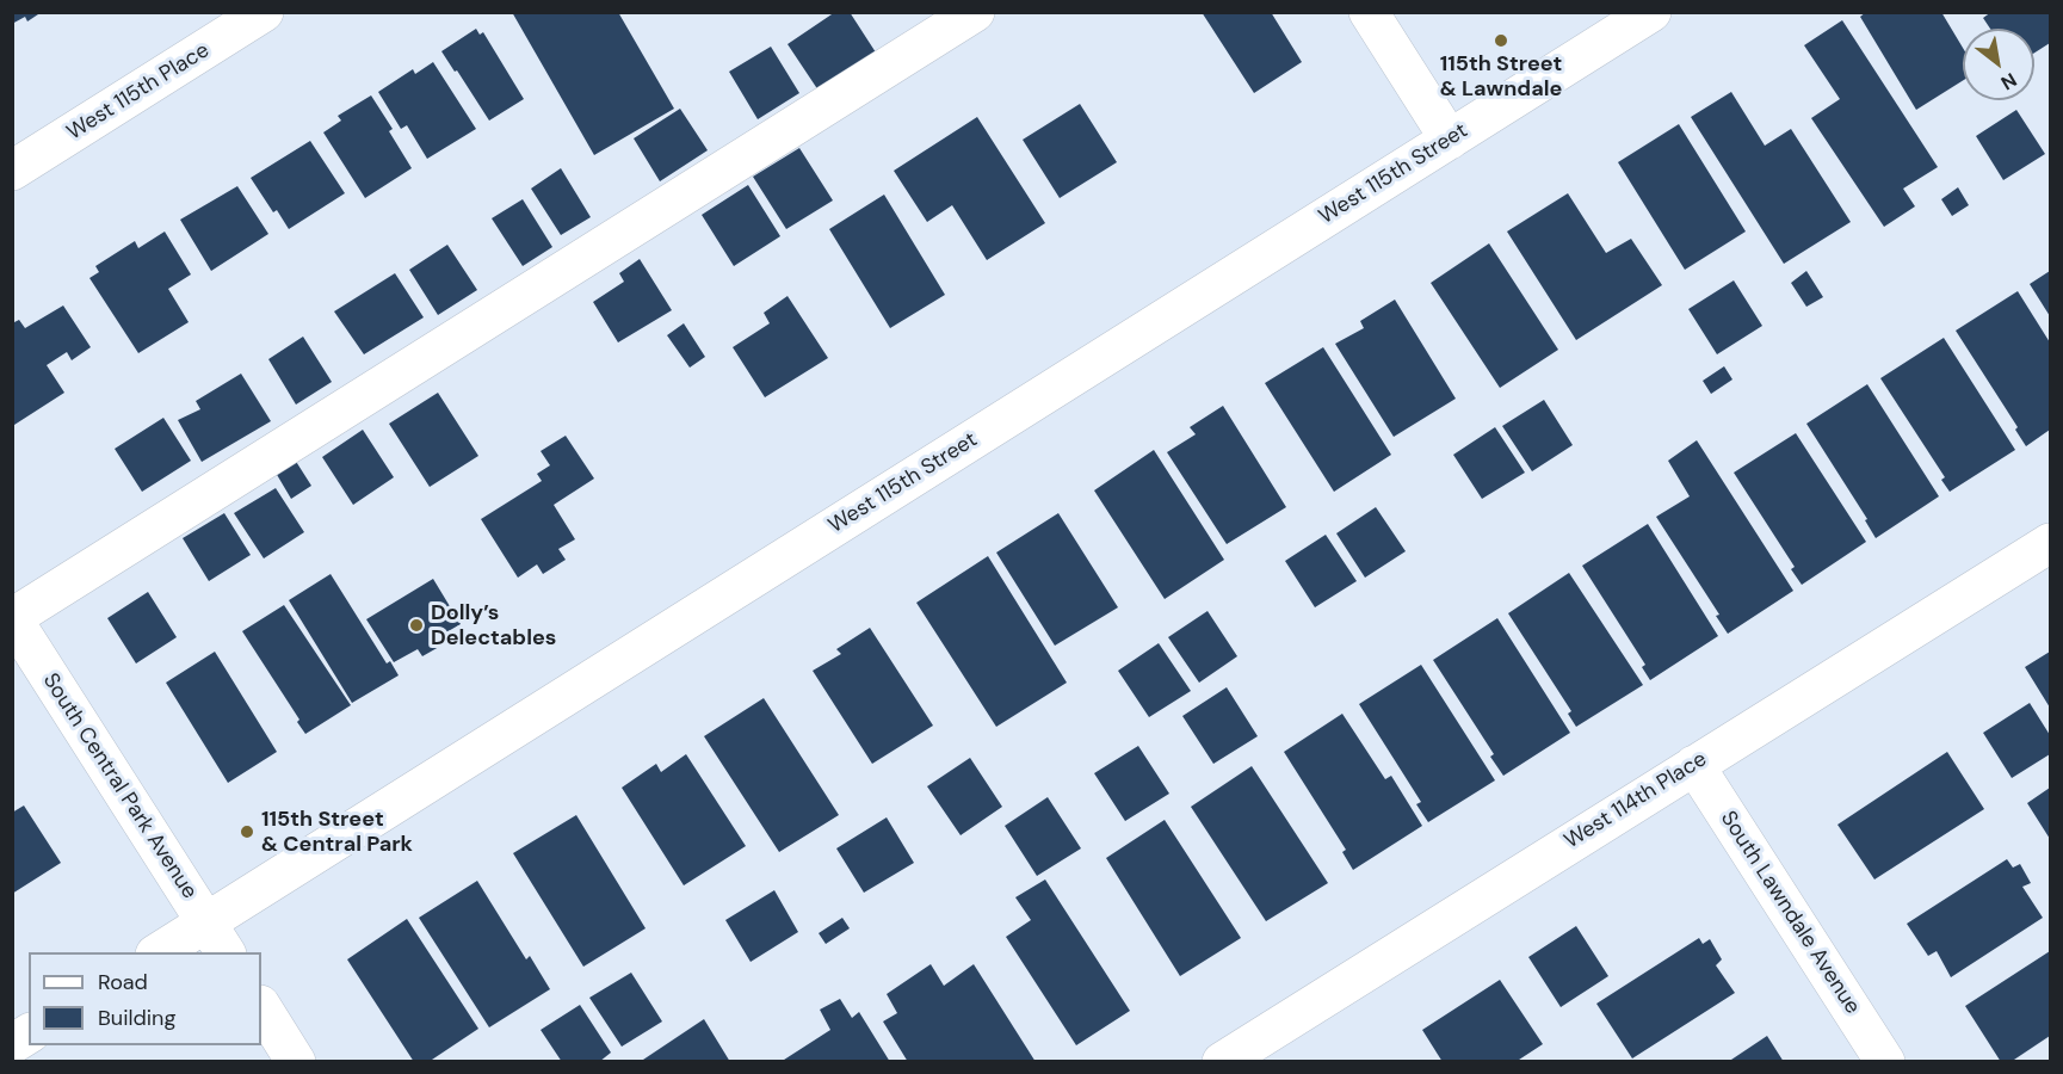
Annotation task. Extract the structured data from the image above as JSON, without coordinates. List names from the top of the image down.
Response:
{
  "streets": {
    "street": [
      "West 115th Place",
      "West 115th Street",
      "South Central Park Avenue",
      "West 114th Place",
      "South Lawndale Avenue"
    ]
  },
  "crossings": [
    ["West 115th Street", "South Central Park Avenue"],
    ["West 114th Place", "South Lawndale Avenue"]
  ],
  "places": ["115th Street & Lawndale", "Dolly’s Delectables", "115th Street & Central Park"],
  "legend": ["Road", "Building"],
  "north": "bottom right"
}
